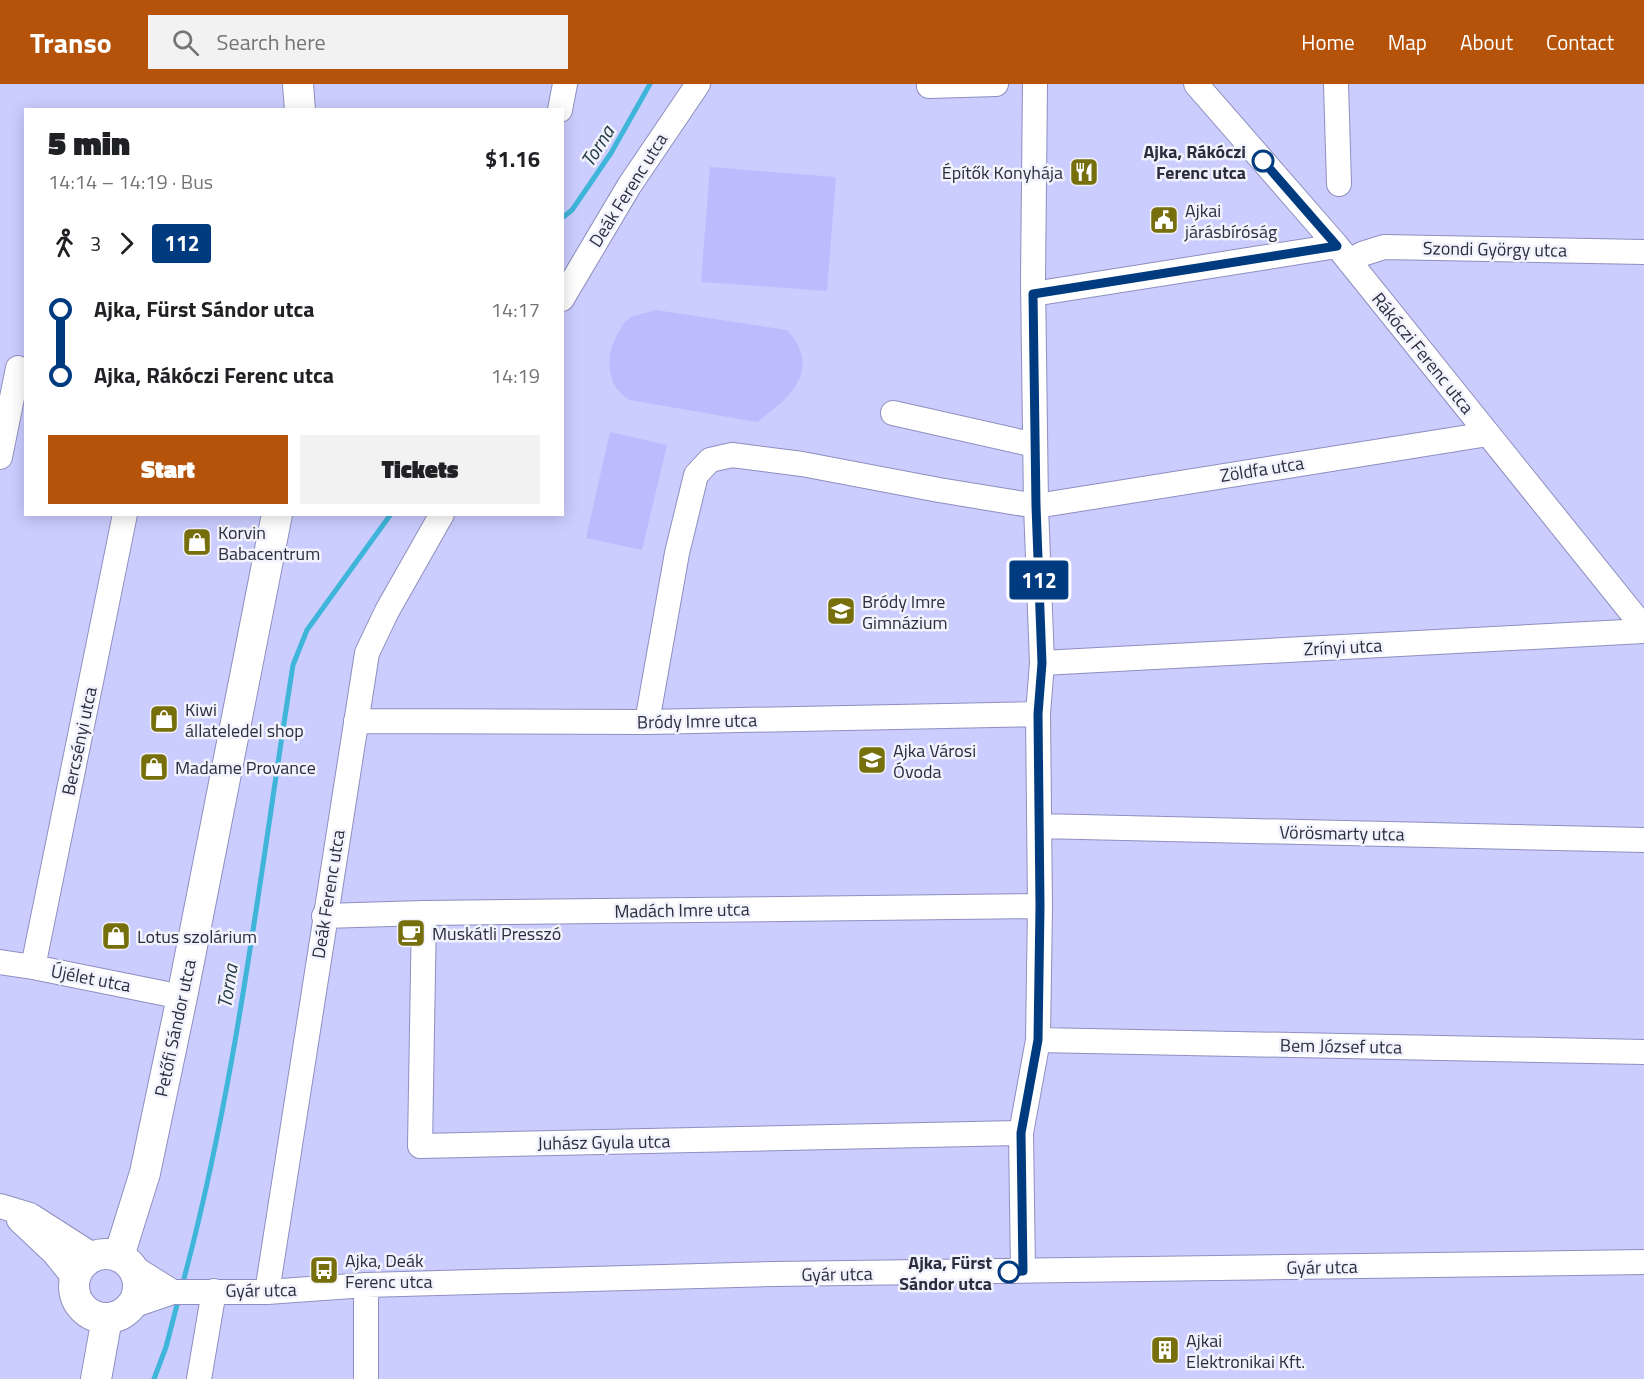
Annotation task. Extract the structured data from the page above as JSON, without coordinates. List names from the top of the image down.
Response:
{
  "streets": {
    "main road": ["Petőfi Sándor utca"],
    "street": [
      "Deák Ferenc utca",
      "Szondi György utca",
      "Rákóczi Ferenc utca",
      "Zöldfa utca",
      "Zrínyi utca",
      "Bródy Imre utca",
      "Bercsényi utca",
      "Vörösmarty utca",
      "Madách Imre utca",
      "Újélet utca",
      "Bem József utca",
      "Juhász Gyula utca",
      "Gyár utca"
    ]
  },
  "crossings": [
    ["Deák Ferenc utca", "Bródy Imre utca"],
    ["Deák Ferenc utca", "Madách Imre utca"],
    ["Deák Ferenc utca", "Gyár utca"],
    ["Szondi György utca", "Rákóczi Ferenc utca"],
    ["Rákóczi Ferenc utca", "Zöldfa utca"],
    ["Rákóczi Ferenc utca", "Zrínyi utca"],
    ["Zöldfa utca", "Bródy Imre utca"],
    ["Bercsényi utca", "Újélet utca"],
    ["Madách Imre utca", "Juhász Gyula utca"],
    ["Újélet utca", "Petőfi Sándor utca"],
    ["Petőfi Sándor utca", "Gyár utca"]
  ],
  "water": ["Torna"],
  "places": {
    "other": ["Ajka, Rákóczi Ferenc utca", "Ajka, Fürst Sándor utca"],
    "restaurant": ["Építők Konyhája"],
    "public building": ["Ajkai járásbíróság"],
    "shop": [
      "Korvin Babacentrum",
      "Kiwi állateledel shop",
      "Madame Provance",
      "Lotus szolárium"
    ],
    "school or university": ["Bródy Imre Gimnázium", "Ajka Városi Óvoda"],
    "cafe": ["Muskátli Presszó"],
    "bus stop": ["Ajka, Deák Ferenc utca"],
    "building": ["Ajkai Elektronikai Kft."]
  },
  "lines": ["bus line 112"],
  "page": {
    "header": "Transo",
    "search": "Search here",
    "nav": [
      "Home",
      "Map",
      "About",
      "Contact"
    ],
    "on_map": "112",
    "heading": ["5 min", "14:14 – 14:19 · Bus", "$1.16"],
    "legs": ["3", "112"],
    "list": [
      {
        "name": "Ajka, Fürst Sándor utca",
        "value": "14:17"
      },
      {
        "name": "Ajka, Rákóczi Ferenc utca",
        "value": "14:19"
      }
    ],
    "buttons": ["Start", "Tickets"]
  }
}
